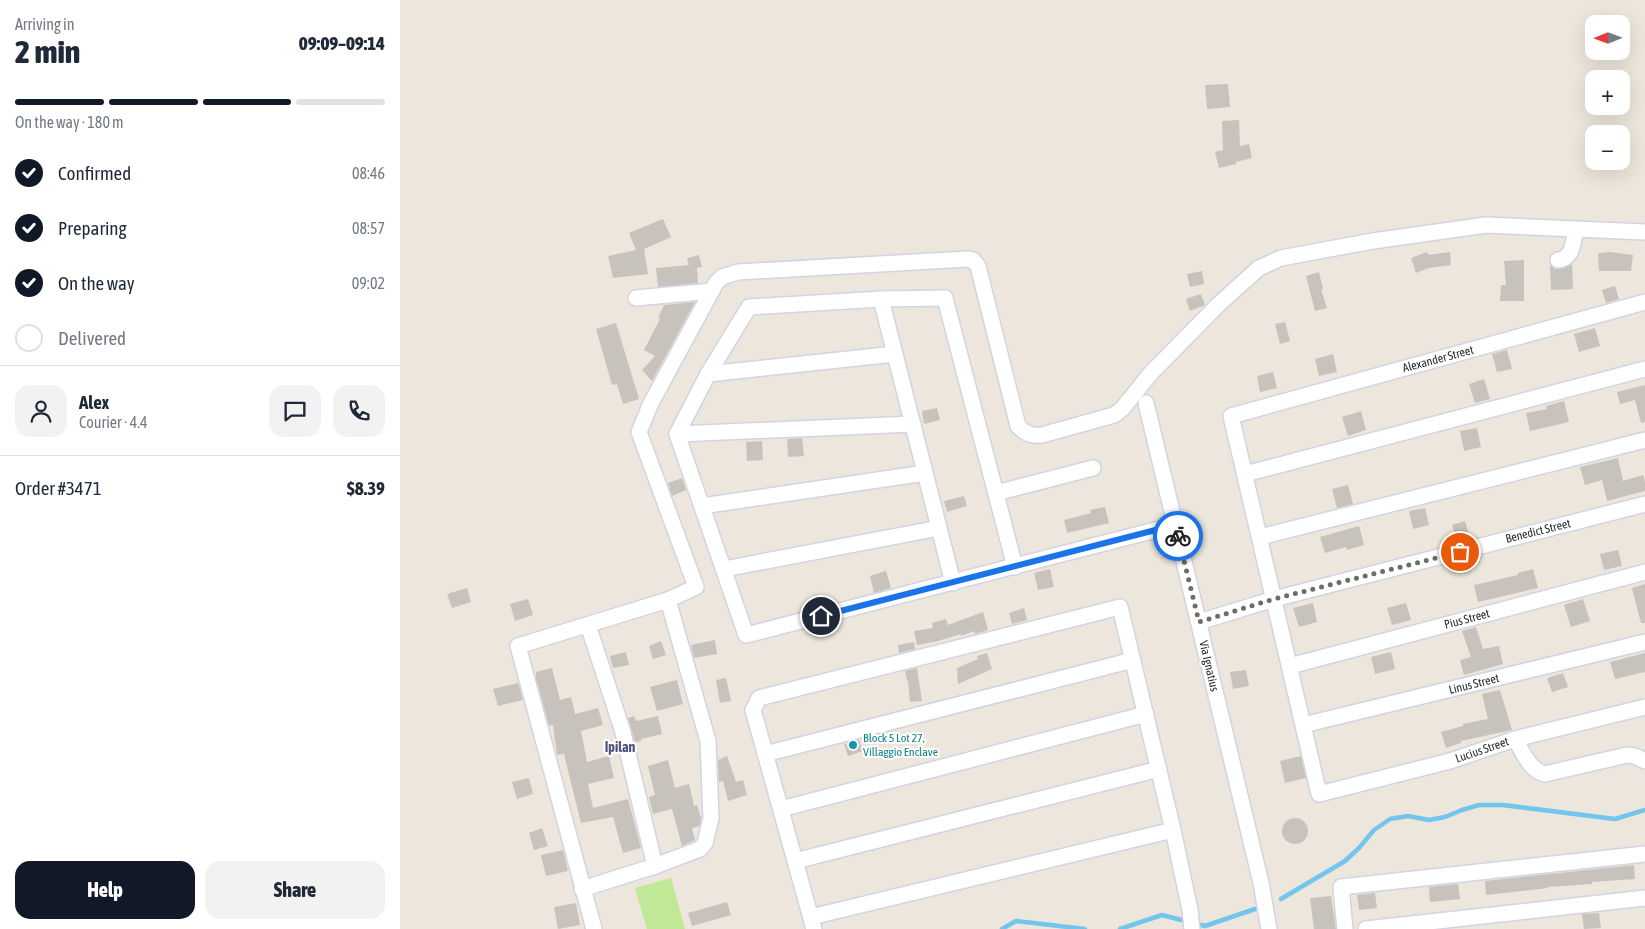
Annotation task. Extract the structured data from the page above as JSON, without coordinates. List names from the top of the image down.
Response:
{
  "streets": {
    "street": [
      "Alexander Street",
      "Benedict Street",
      "Pius Street",
      "Via Ignatius",
      "Linus Street",
      "Lucius Street"
    ]
  },
  "crossings": [
    ["Benedict Street", "Via Ignatius"],
    ["Linus Street", "Lucius Street"]
  ],
  "districts": ["Ipilan"],
  "places": ["Block 5 Lot 27, Villaggio Enclave"],
  "north": "left",
  "page": {
    "heading": ["2 min", "Arriving in", "09:09–09:14"],
    "panel": [
      "Alex",
      "Courier · 4.4",
      "Order #3471",
      "$8.39"
    ],
    "map_buttons": ["+", "−"],
    "bar": "On the way · 180 m",
    "list": [
      ["Confirmed", "08:46"],
      ["Preparing", "08:57"],
      ["On the way", "09:02"],
      "Delivered"
    ],
    "buttons": ["Help", "Share"]
  }
}
